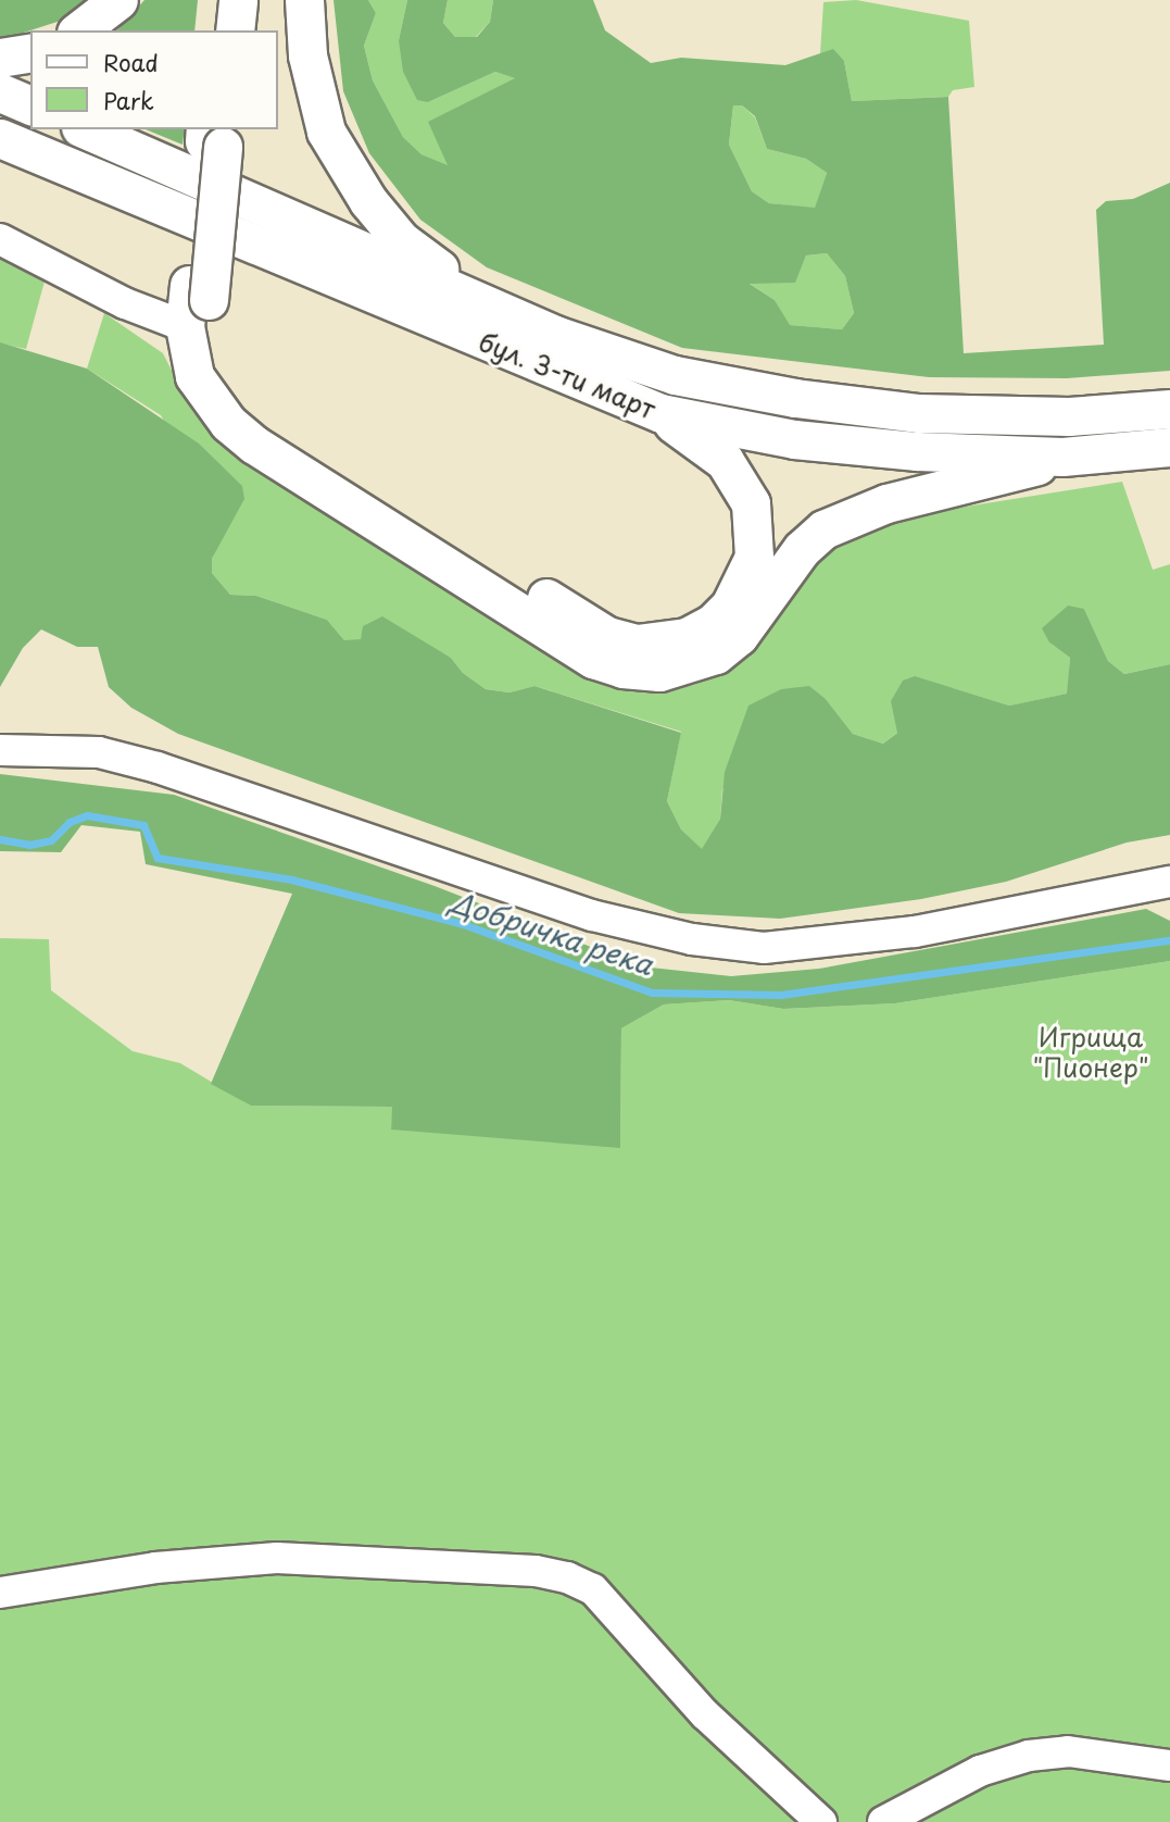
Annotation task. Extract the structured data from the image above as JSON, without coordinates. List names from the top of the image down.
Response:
{
  "streets": {
    "main road": ["бул. 3-ти март"]
  },
  "water": ["Добричка река"],
  "parks": ["Игрища \"Пионер\""],
  "legend": ["Road", "Park"]
}
